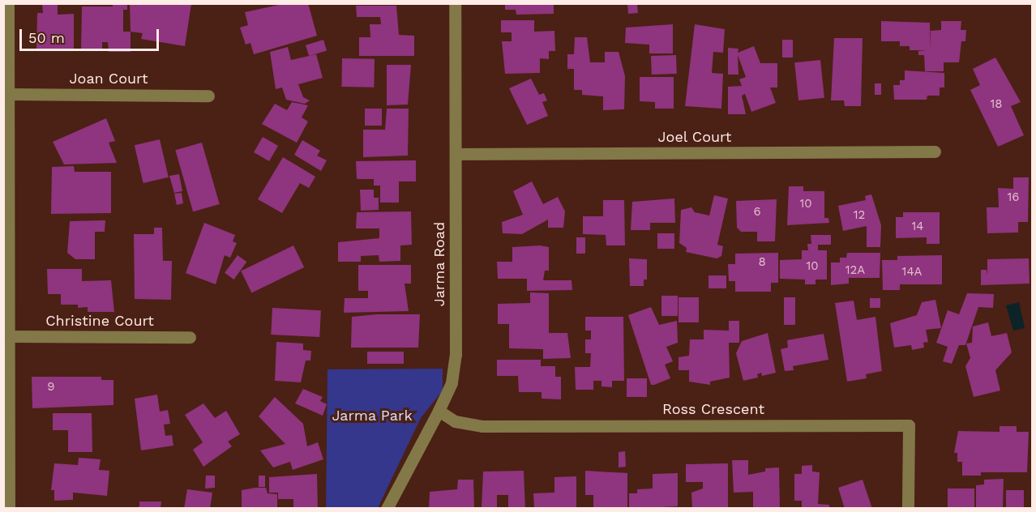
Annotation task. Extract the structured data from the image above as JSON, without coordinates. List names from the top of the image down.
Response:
{
  "streets": {
    "street": [
      "Joan Court",
      "Joel Court",
      "Jarma Road",
      "Christine Court",
      "Ross Crescent"
    ]
  },
  "crossings": [
    ["Joel Court", "Jarma Road"],
    ["Jarma Road", "Ross Crescent"]
  ],
  "parks": ["Jarma Park"],
  "house_numbers": [
    "18",
    "16",
    "10",
    "6",
    "12",
    "14",
    "8",
    "10",
    "12A",
    "14A",
    "9"
  ],
  "scale_bar": "50 m"
}
